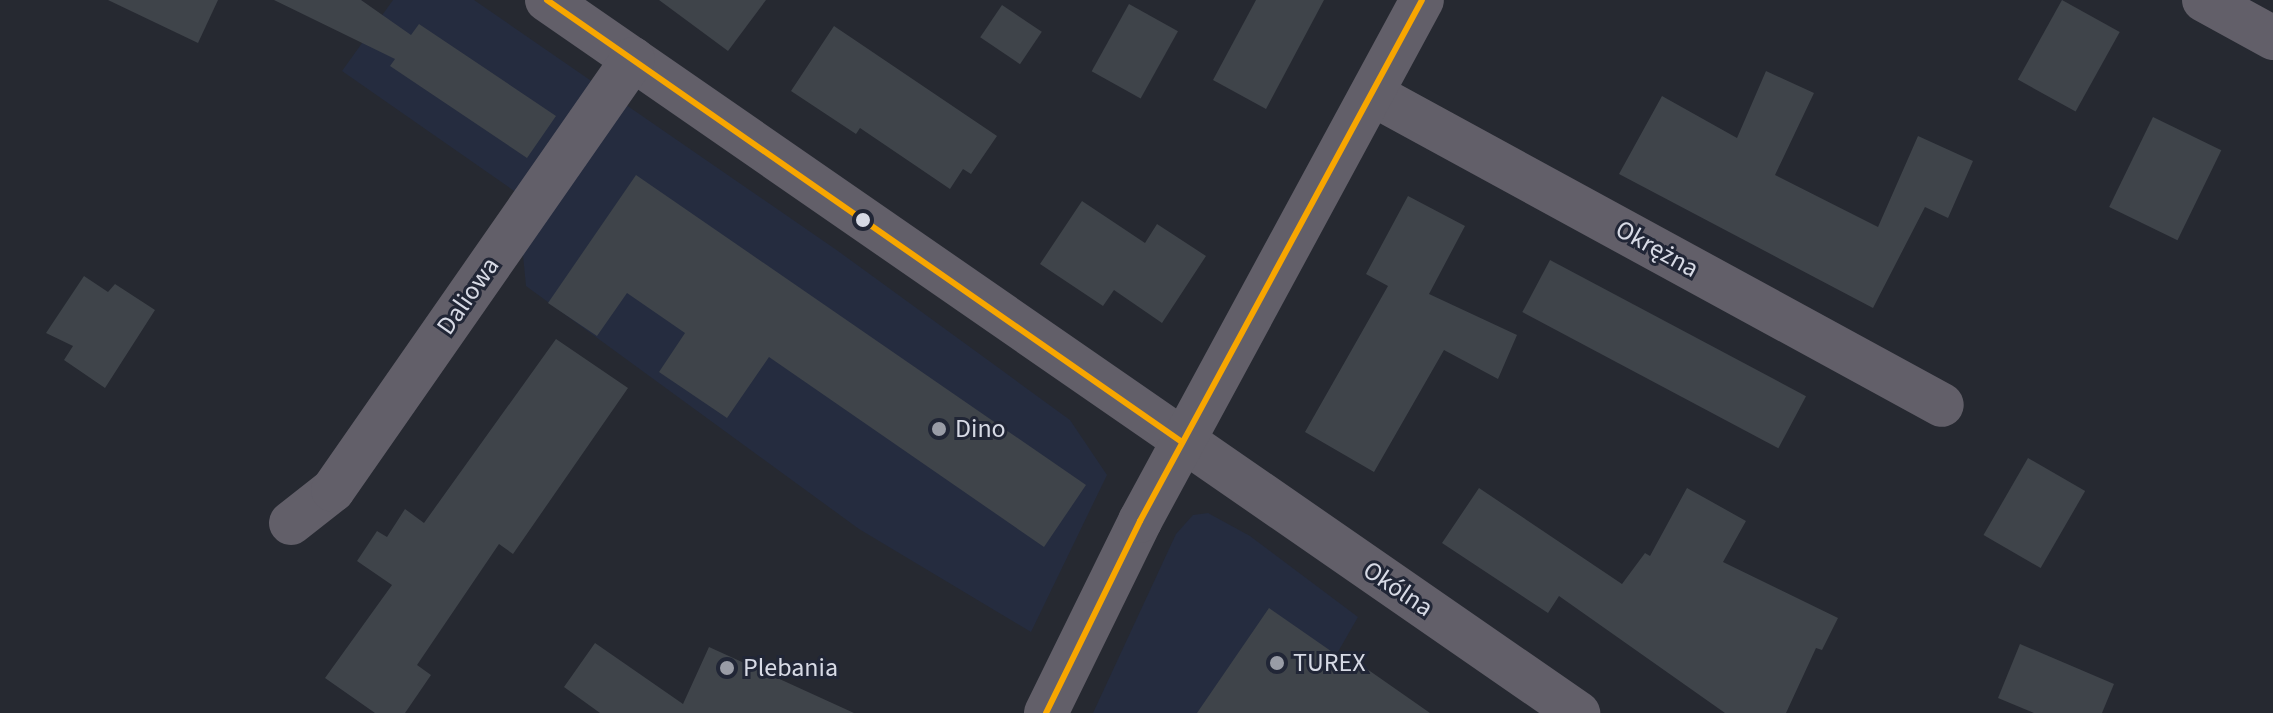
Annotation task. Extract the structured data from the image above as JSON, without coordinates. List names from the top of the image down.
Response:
{
  "streets": {
    "street": ["Okrężna", "Daliowa", "Okólna"]
  },
  "crossings": [
    ["Daliowa", "Okólna"]
  ],
  "places": ["Dino", "TUREX", "Plebania"]
}
